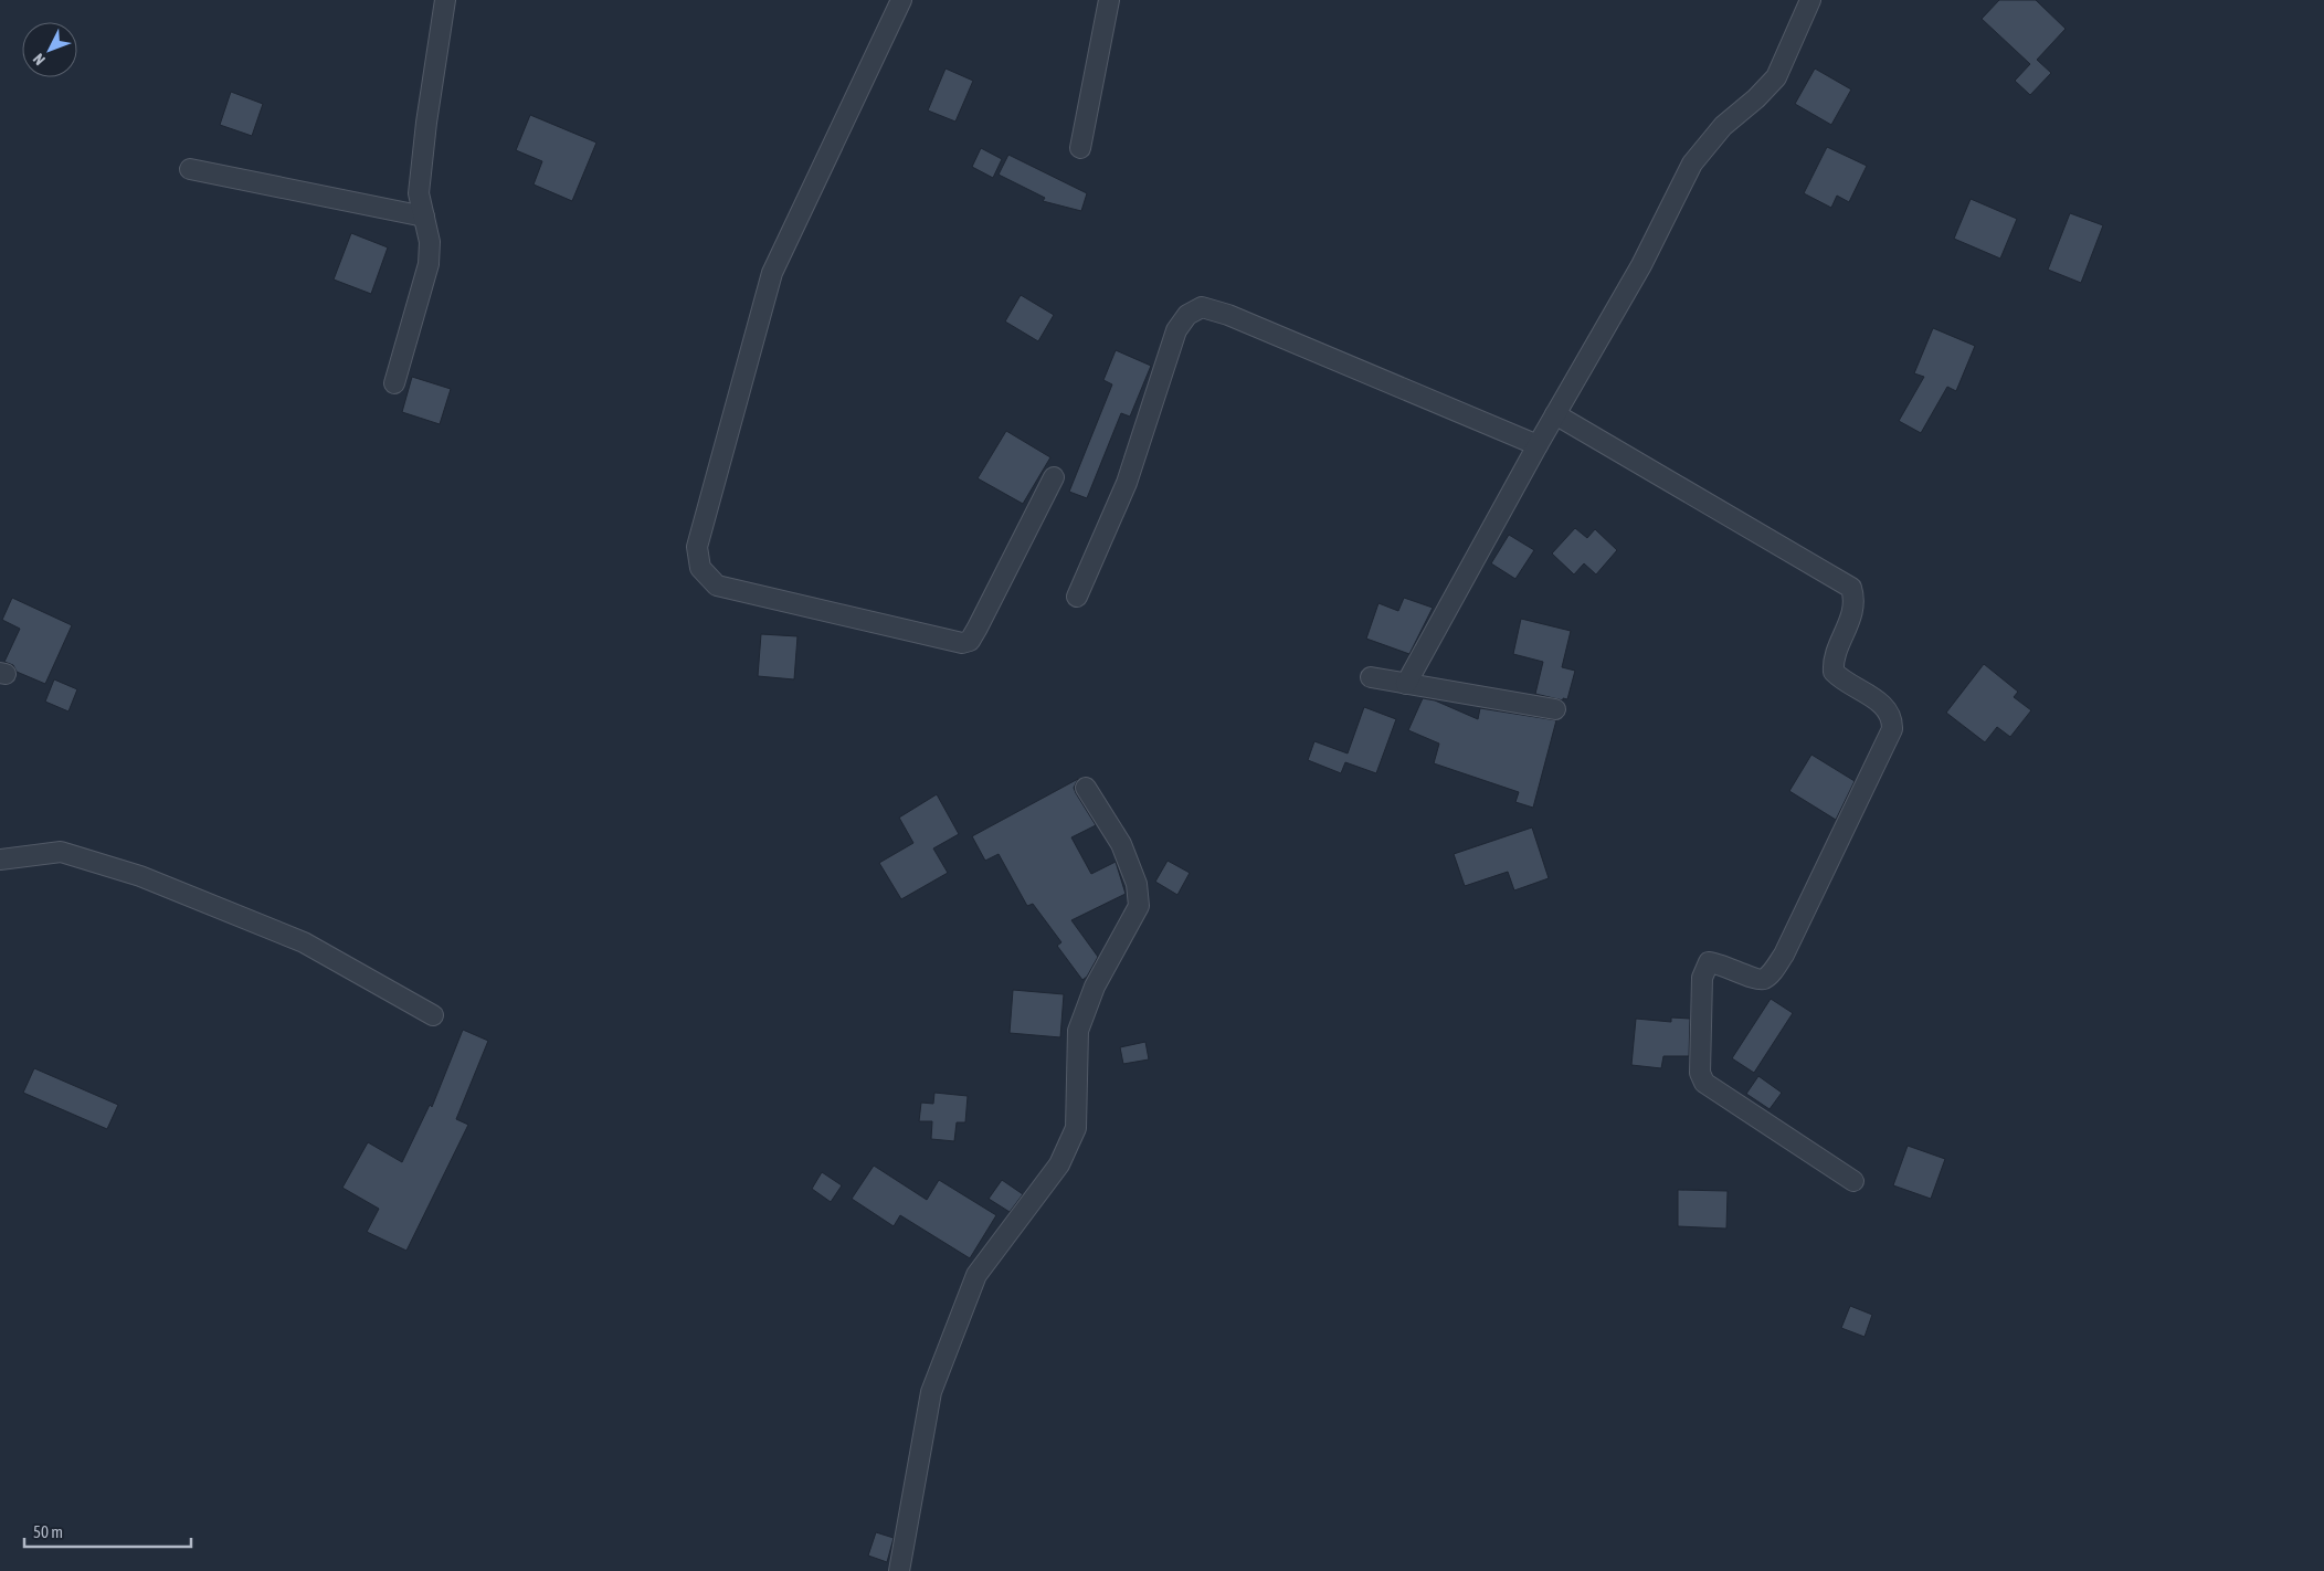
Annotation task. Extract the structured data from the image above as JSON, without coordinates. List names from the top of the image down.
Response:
{
  "scale_bar": "50 m",
  "north": "bottom left"
}
